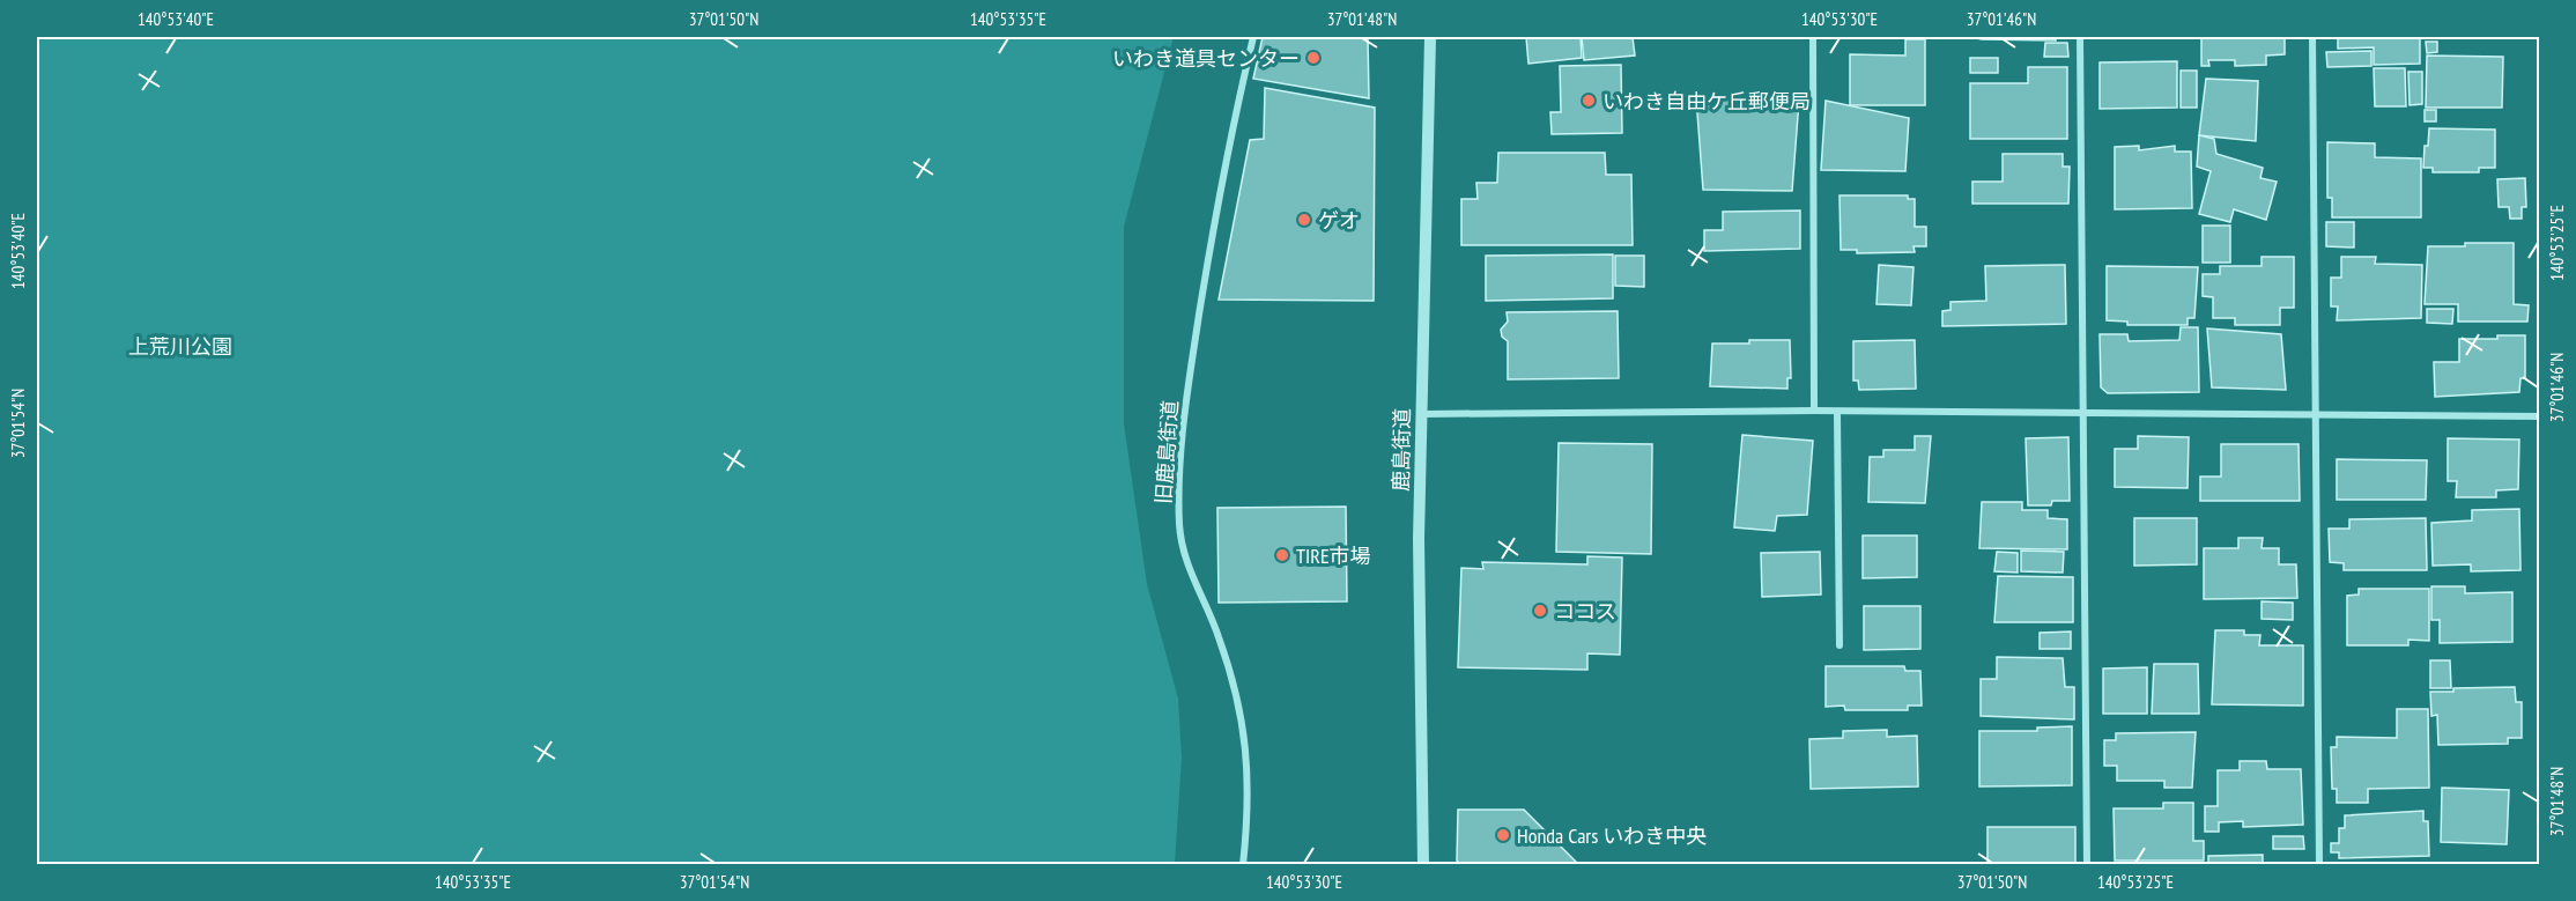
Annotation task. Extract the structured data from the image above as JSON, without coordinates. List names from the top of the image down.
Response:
{
  "streets": {
    "street": ["鹿島街道", "旧鹿島街道"]
  },
  "parks": ["上荒川公園"],
  "places": [
    "いわき道具センター",
    "いわき自由ケ丘郵便局",
    "ゲオ",
    "TIRE市場",
    "ココス",
    "Honda Cars いわき中央"
  ],
  "coordinates": [
    "140°53'40\"E",
    "37°01'50\"N",
    "140°53'35\"E",
    "37°01'48\"N",
    "140°53'30\"E",
    "37°01'46\"N",
    "140°53'25\"E",
    "37°01'54\"N"
  ]
}
